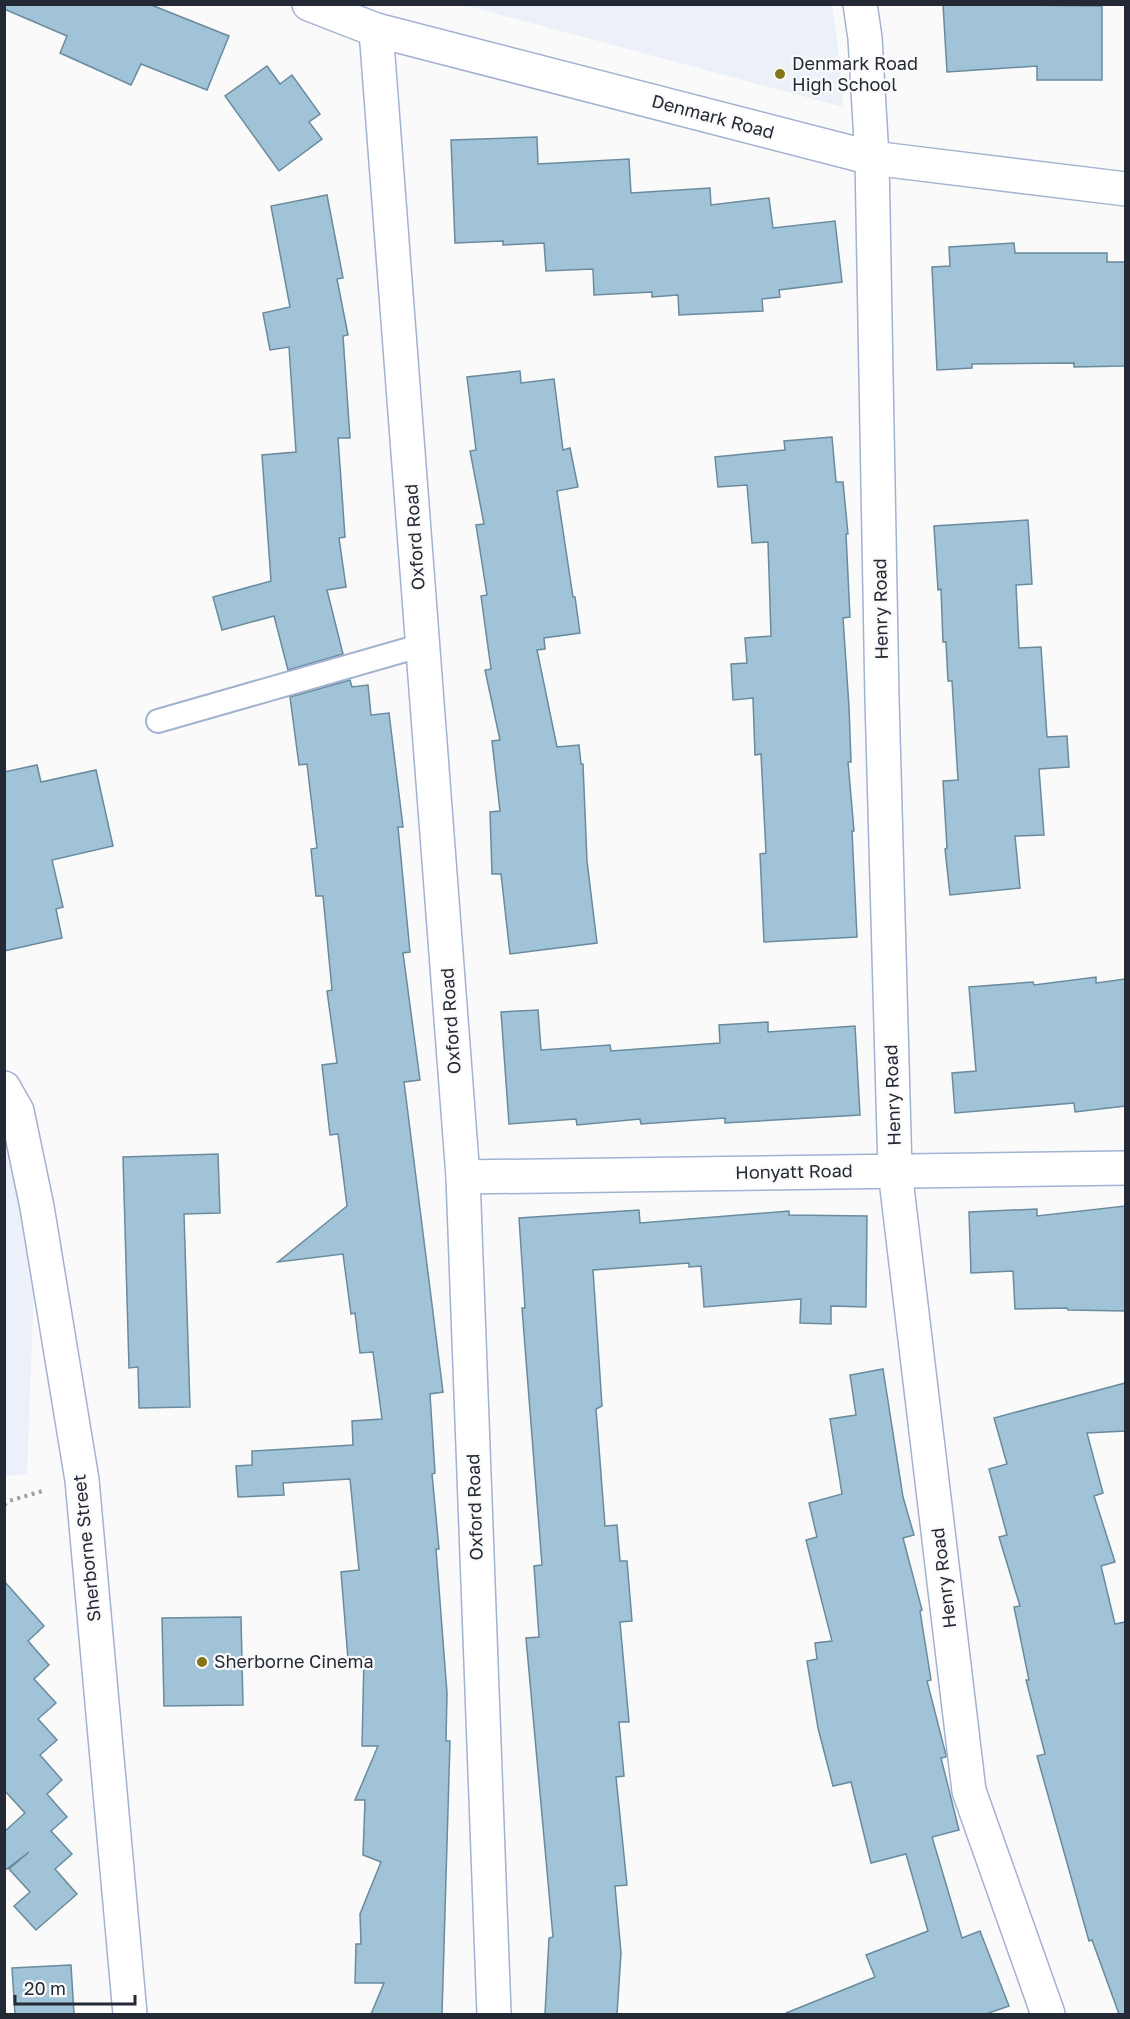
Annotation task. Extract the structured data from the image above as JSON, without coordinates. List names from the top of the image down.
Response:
{
  "streets": {
    "street": [
      "Denmark Road",
      "Oxford Road",
      "Henry Road",
      "Honyatt Road",
      "Sherborne Street"
    ]
  },
  "crossings": [
    ["Denmark Road", "Oxford Road"],
    ["Denmark Road", "Henry Road"],
    ["Oxford Road", "Honyatt Road"],
    ["Henry Road", "Honyatt Road"]
  ],
  "places": ["Denmark Road High School", "Sherborne Cinema"],
  "scale_bar": "20 m"
}
